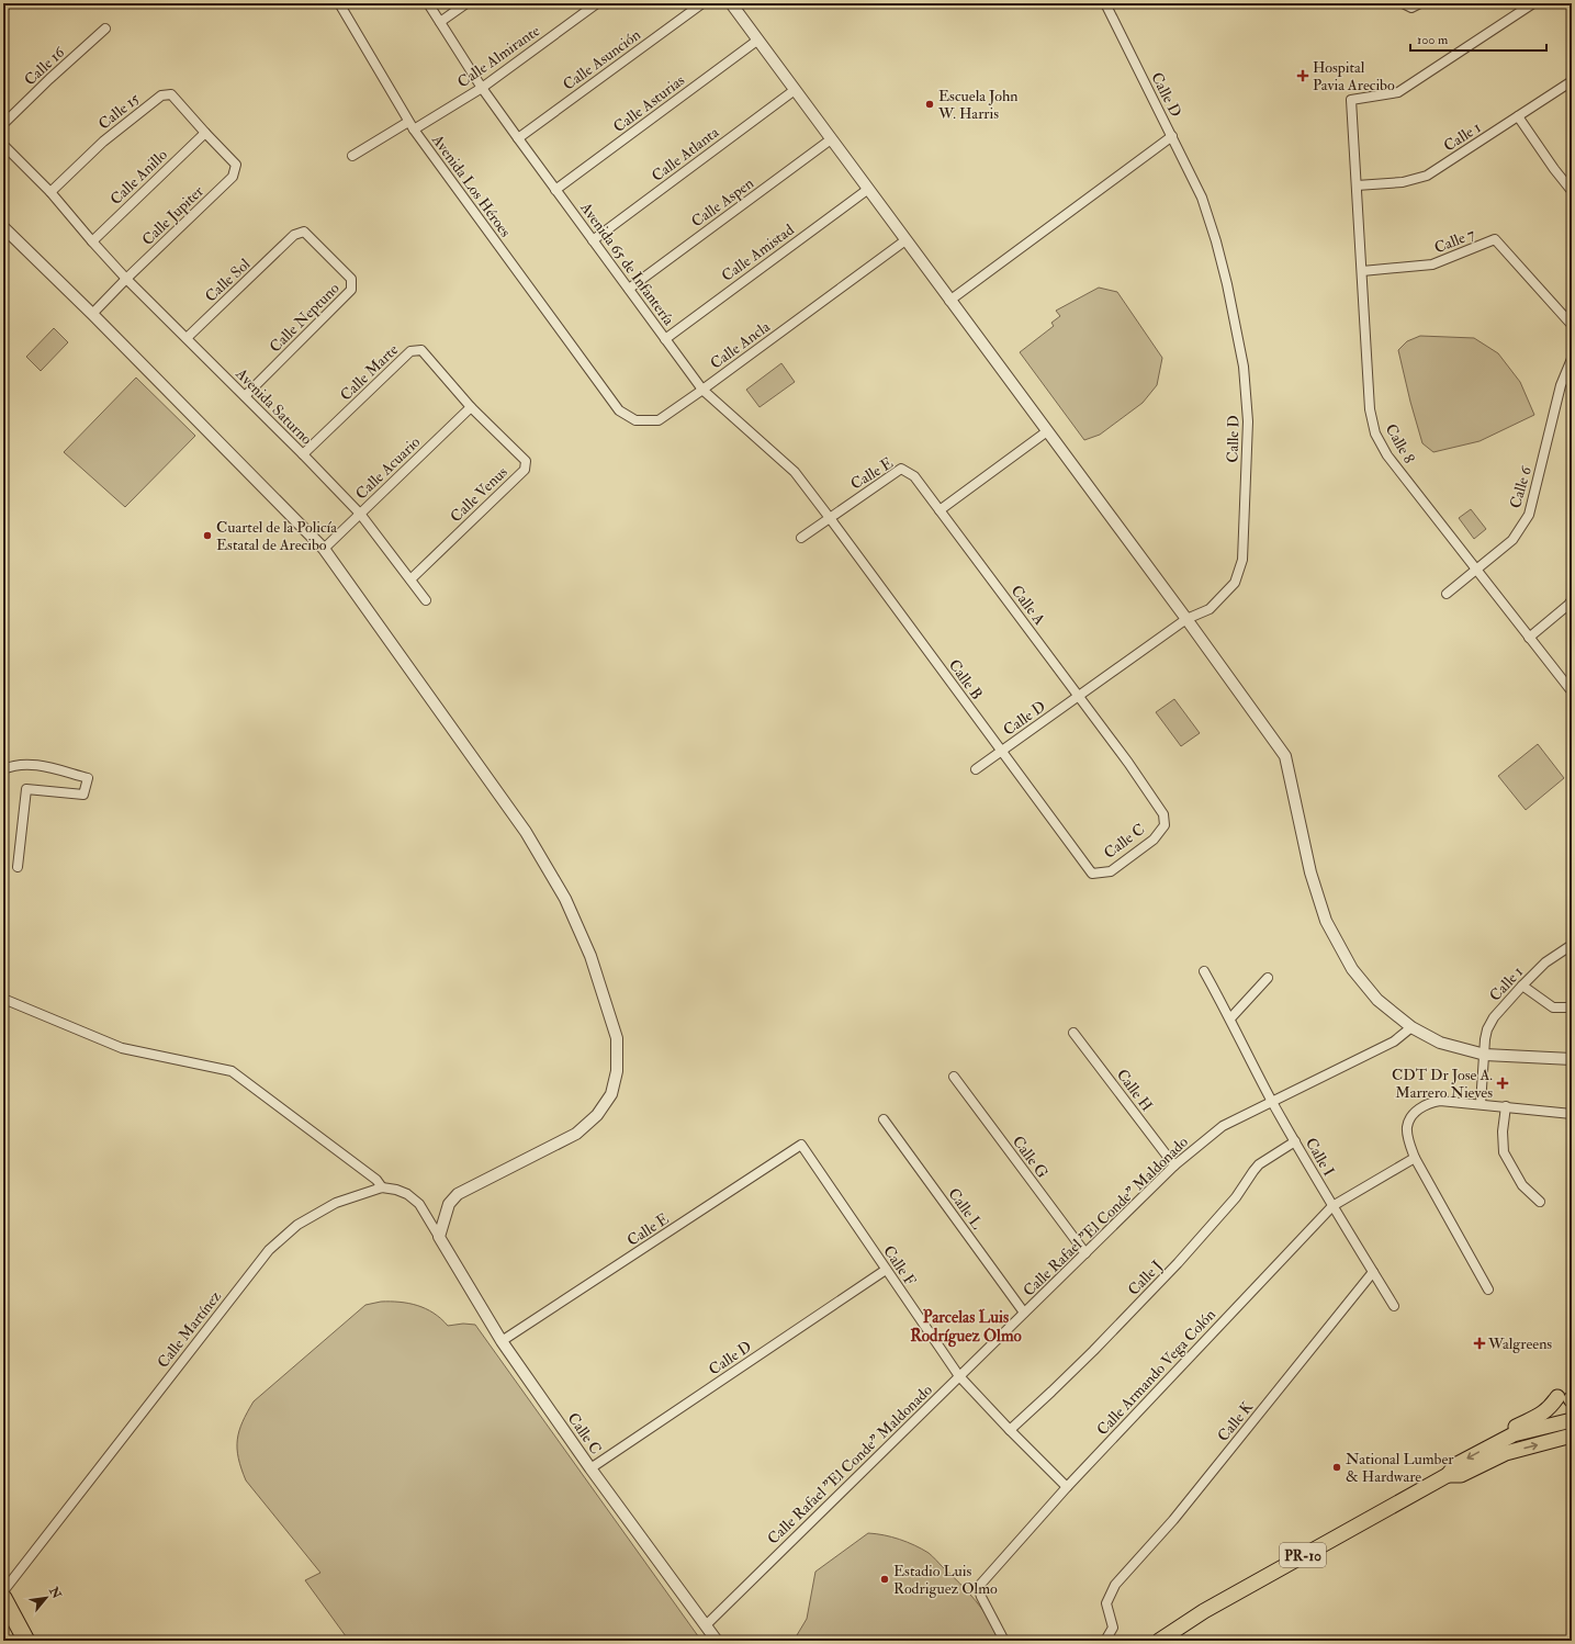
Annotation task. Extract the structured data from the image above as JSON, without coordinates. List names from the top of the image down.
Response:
{
  "streets": {
    "main road": ["PR-10"],
    "street": [
      "Calle Almirante",
      "Calle Asunción",
      "Calle 16",
      "Calle D",
      "Calle Asturias",
      "Calle 15",
      "Calle 1",
      "Calle Atlanta",
      "Calle Anillo",
      "Avenida Los Héroes",
      "Calle Aspen",
      "Calle Jupiter",
      "Calle 7",
      "Calle Amistad",
      "Avenida 65 de Infantería",
      "Calle Sol",
      "Calle Neptuno",
      "Calle Ancla",
      "Calle Marte",
      "Avenida Saturno",
      "Calle 8",
      "Calle Acuario",
      "Calle E",
      "Calle 6",
      "Calle Venus",
      "Calle A",
      "Calle B",
      "Calle C",
      "Calle H",
      "Calle G",
      "Calle I",
      "Calle L",
      "Calle Rafael \"El Conde\" Maldonado",
      "Calle F",
      "Calle J",
      "Calle Martínez",
      "Calle Armando Vega Colón",
      "Calle K"
    ]
  },
  "crossings": [
    ["Calle Almirante", "Avenida Los Héroes"],
    ["Calle Almirante", "Avenida 65 de Infantería"],
    ["Calle Asunción", "Avenida 65 de Infantería"],
    ["Calle D", "Calle A"],
    ["Calle D", "Calle B"],
    ["Calle D", "Calle C"],
    ["Calle D", "Calle F"],
    ["Calle Asturias", "Avenida 65 de Infantería"],
    ["Calle 15", "Calle Anillo"],
    ["Calle 15", "Calle Jupiter"],
    ["Calle 15", "Avenida Saturno"],
    ["Calle 1", "Calle 8"],
    ["Calle Atlanta", "Avenida 65 de Infantería"],
    ["Calle Anillo", "Calle Jupiter"],
    ["Calle Anillo", "Avenida Saturno"],
    ["Avenida Los Héroes", "Calle Ancla"],
    ["Calle Aspen", "Avenida 65 de Infantería"],
    ["Calle Jupiter", "Avenida Saturno"],
    ["Calle 7", "Calle 8"],
    ["Calle Amistad", "Avenida 65 de Infantería"],
    ["Avenida 65 de Infantería", "Calle Ancla"],
    ["Avenida 65 de Infantería", "Calle E"],
    ["Avenida 65 de Infantería", "Calle B"],
    ["Calle Sol", "Calle Neptuno"],
    ["Calle Sol", "Avenida Saturno"],
    ["Calle Neptuno", "Avenida Saturno"],
    ["Calle Marte", "Avenida Saturno"],
    ["Calle Marte", "Calle Acuario"],
    ["Calle Marte", "Calle Venus"],
    ["Avenida Saturno", "Calle Acuario"],
    ["Avenida Saturno", "Calle Venus"],
    ["Calle 8", "Calle 6"],
    ["Calle Acuario", "Calle Venus"],
    ["Calle E", "Calle A"],
    ["Calle E", "Calle B"],
    ["Calle E", "Calle C"],
    ["Calle E", "Calle F"],
    ["Calle A", "Calle C"],
    ["Calle B", "Calle C"],
    ["Calle C", "Calle Rafael \"El Conde\" Maldonado"],
    ["Calle H", "Calle Rafael \"El Conde\" Maldonado"],
    ["Calle G", "Calle Rafael \"El Conde\" Maldonado"],
    ["Calle I", "Calle Rafael \"El Conde\" Maldonado"],
    ["Calle I", "Calle J"],
    ["Calle I", "Calle Armando Vega Colón"],
    ["Calle I", "Calle K"],
    ["Calle L", "Calle Rafael \"El Conde\" Maldonado"],
    ["Calle Rafael \"El Conde\" Maldonado", "Calle F"],
    ["Calle F", "Calle J"],
    ["Calle F", "Calle Armando Vega Colón"]
  ],
  "districts": ["Parcelas Luis Rodríguez Olmo"],
  "places": {
    "health": ["Hospital Pavia Arecibo", "CDT Dr Jose A. Marrero Nieves", "Walgreens"],
    "other": [
      "Escuela John W. Harris",
      "Cuartel de la Policía Estatal de Arecibo",
      "National Lumber & Hardware",
      "Estadio Luis Rodriguez Olmo"
    ]
  },
  "scale_bar": "100 m",
  "north": "top right"
}
